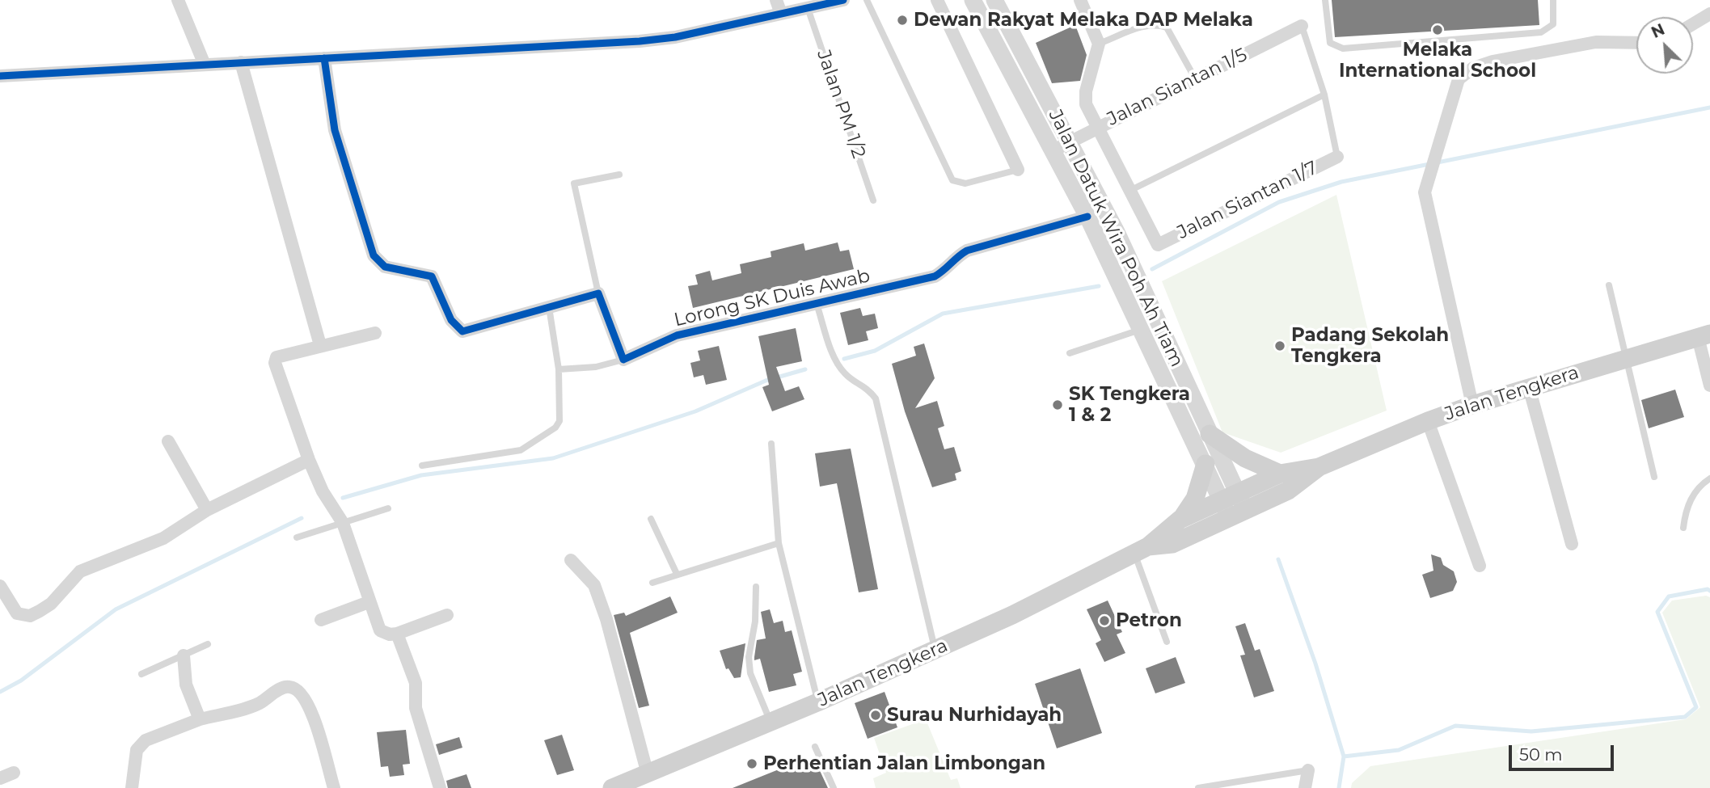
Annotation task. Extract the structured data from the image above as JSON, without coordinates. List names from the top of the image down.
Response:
{
  "streets": {
    "main road": ["Jalan Tengkera"],
    "street": [
      "Jalan Siantan 1/5",
      "Jalan Siantan 1/7",
      "Jalan Datuk Wira Poh Ah Tiam",
      "Lorong SK Duis Awab"
    ],
    "lane": ["Jalan PM 1/2"]
  },
  "crossings": [
    ["Jalan Siantan 1/5", "Jalan Datuk Wira Poh Ah Tiam"],
    ["Jalan Datuk Wira Poh Ah Tiam", "Lorong SK Duis Awab"],
    ["Jalan Datuk Wira Poh Ah Tiam", "Jalan Tengkera"]
  ],
  "places": [
    "Dewan Rakyat Melaka DAP Melaka",
    "Melaka International School",
    "Padang Sekolah Tengkera",
    "SK Tengkera 1 & 2",
    "Petron",
    "Surau Nurhidayah",
    "Perhentian Jalan Limbongan"
  ],
  "scale_bar": "50 m",
  "north": "top left"
}
